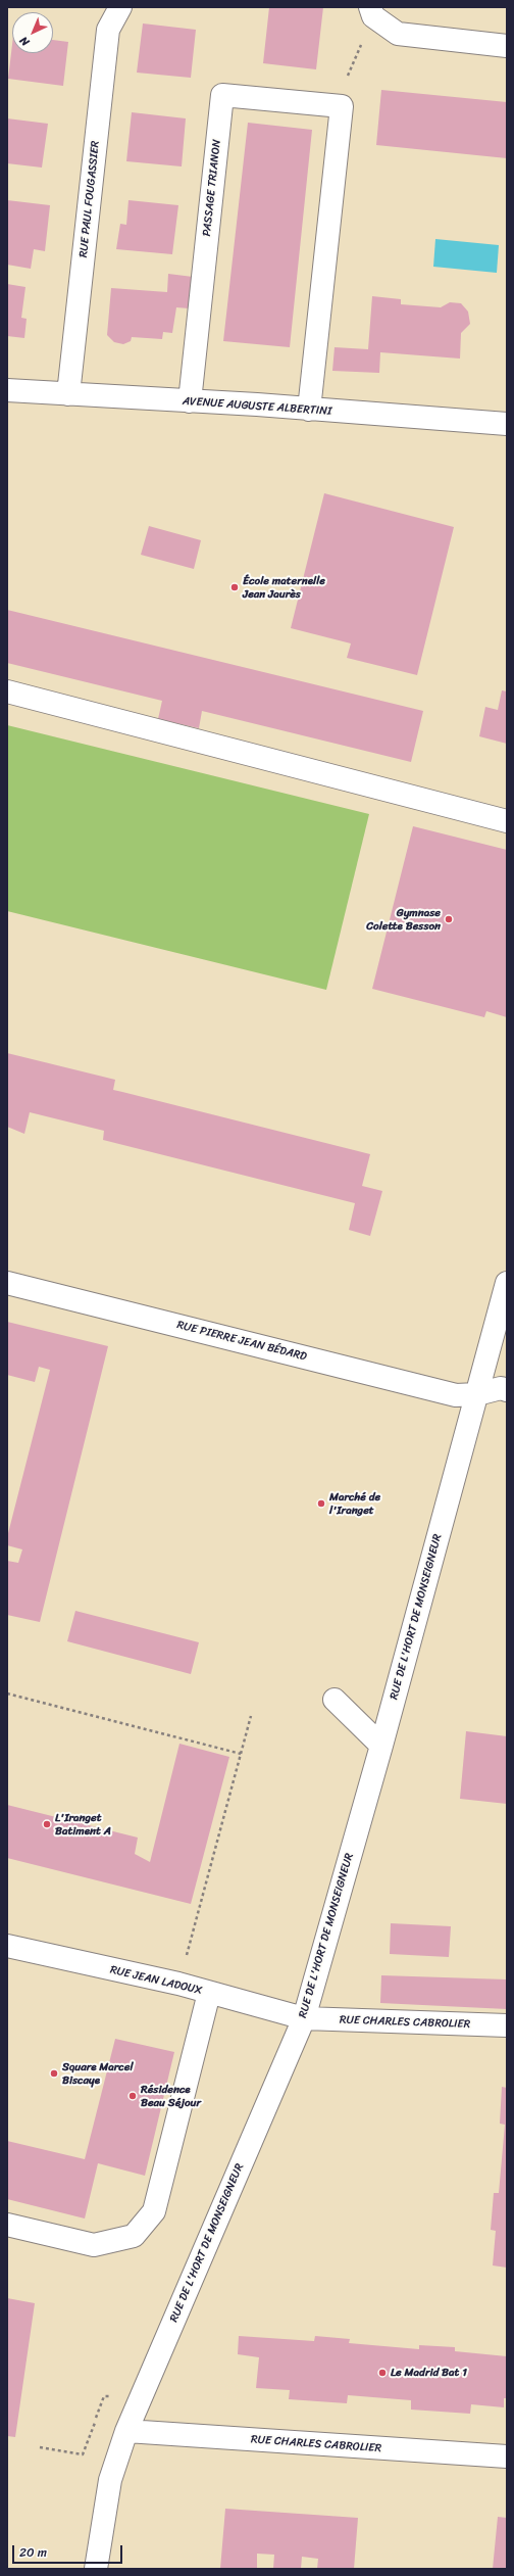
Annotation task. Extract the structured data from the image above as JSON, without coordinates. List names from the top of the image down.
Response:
{
  "streets": {
    "street": [
      "PASSAGE TRIANON",
      "RUE PAUL FOUGASSIER",
      "AVENUE AUGUSTE ALBERTINI",
      "RUE PIERRE JEAN BÉDARD",
      "RUE DE L'HORT DE MONSEIGNEUR",
      "RUE JEAN LADOUX",
      "RUE CHARLES CABROLIER"
    ]
  },
  "crossings": [
    ["PASSAGE TRIANON", "AVENUE AUGUSTE ALBERTINI"],
    ["RUE PAUL FOUGASSIER", "AVENUE AUGUSTE ALBERTINI"],
    ["RUE PIERRE JEAN BÉDARD", "RUE DE L'HORT DE MONSEIGNEUR"],
    ["RUE DE L'HORT DE MONSEIGNEUR", "RUE JEAN LADOUX"],
    ["RUE DE L'HORT DE MONSEIGNEUR", "RUE CHARLES CABROLIER"],
    ["RUE JEAN LADOUX", "RUE CHARLES CABROLIER"]
  ],
  "places": [
    "École maternelle Jean Jaurès",
    "Gymnase Colette Besson",
    "Marché de l'Iranget",
    "L'Iranget Batiment A",
    "Square Marcel Biscaye",
    "Résidence Beau Séjour",
    "Le Madrid Bat 1"
  ],
  "scale_bar": "20 m",
  "north": "bottom left"
}
